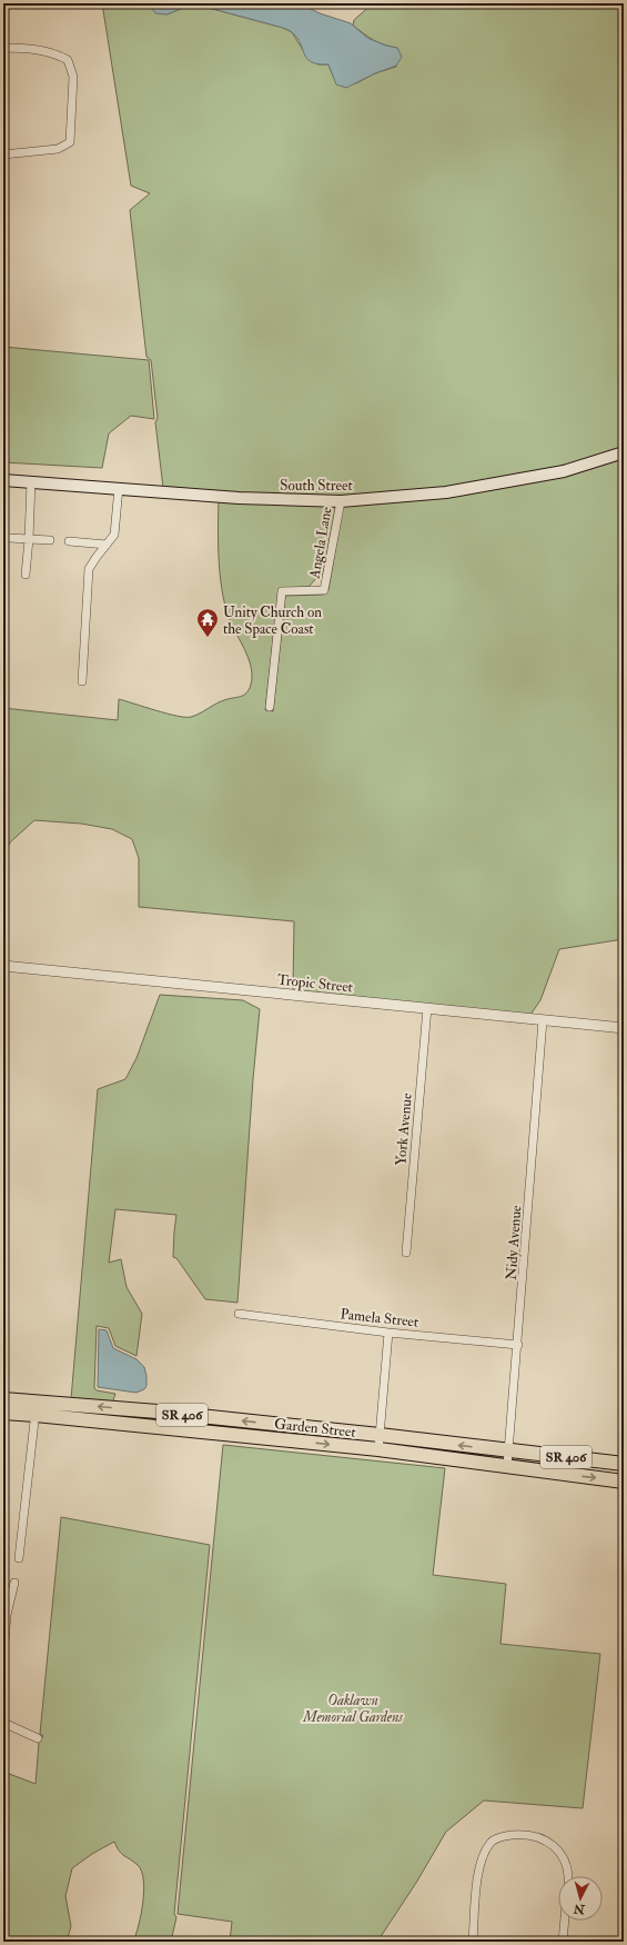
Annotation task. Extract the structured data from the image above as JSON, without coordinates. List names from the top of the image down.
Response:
{
  "streets": {
    "main road": ["South Street", "SR 406", "Garden Street"],
    "street": [
      "Angela Lane",
      "Tropic Street",
      "York Avenue",
      "Nidy Avenue",
      "Pamela Street"
    ]
  },
  "crossings": [
    ["South Street", "Angela Lane"],
    ["Tropic Street", "York Avenue"],
    ["Tropic Street", "Nidy Avenue"],
    ["Nidy Avenue", "Pamela Street"],
    ["Nidy Avenue", "Garden Street"]
  ],
  "parks": ["Oaklawn Memorial Gardens"],
  "places": {
    "temple": ["Unity Church on the Space Coast"]
  },
  "north": "bottom"
}
